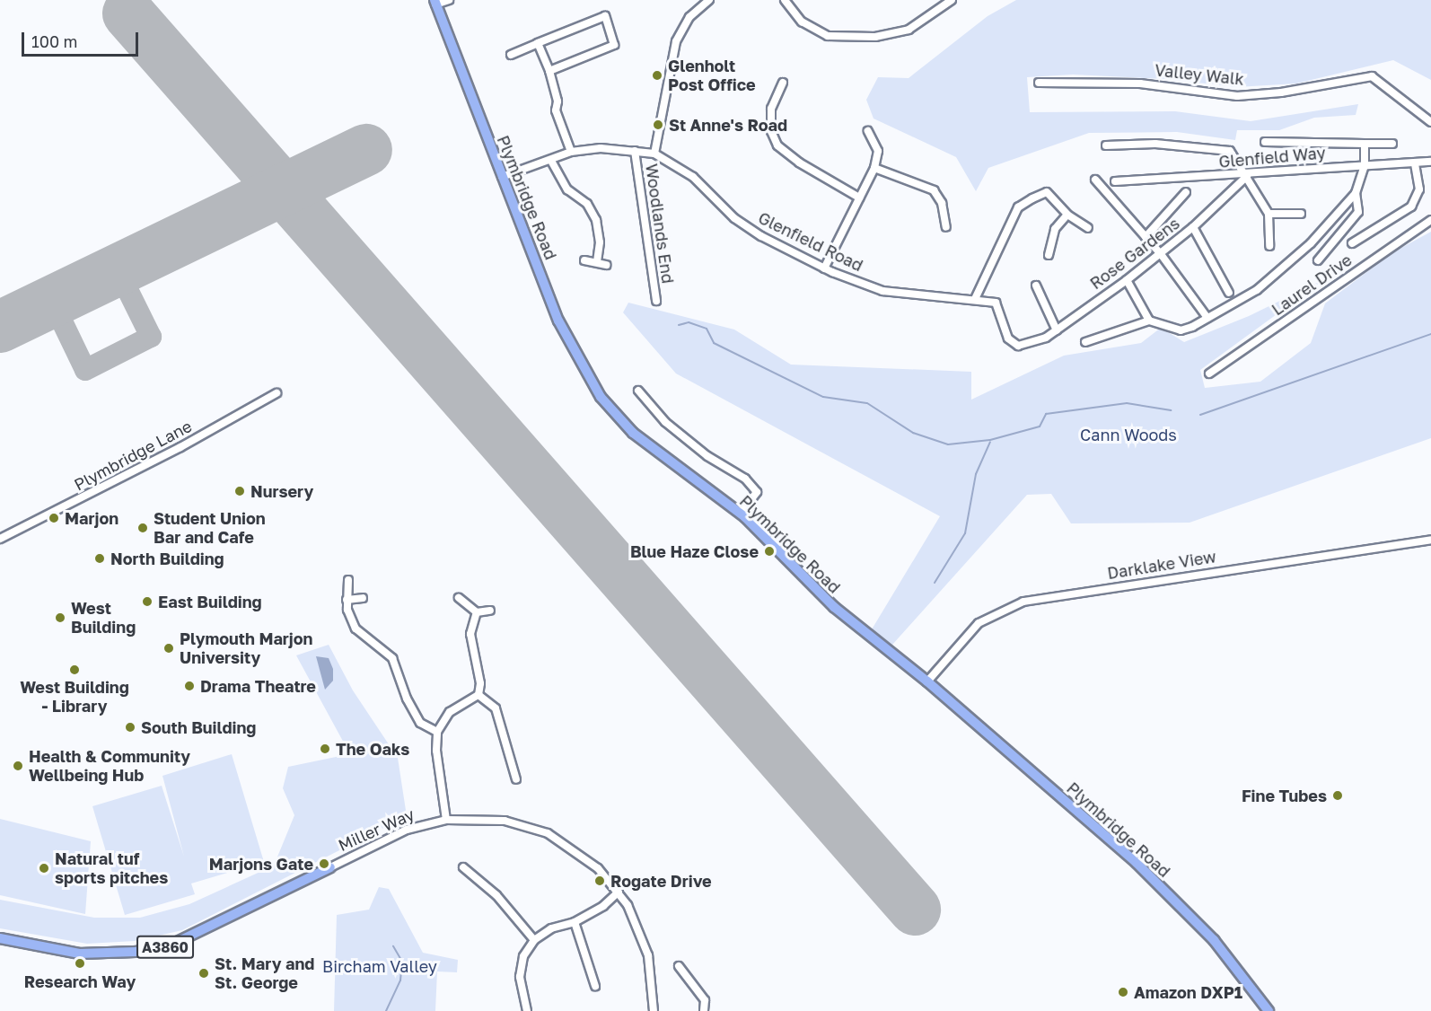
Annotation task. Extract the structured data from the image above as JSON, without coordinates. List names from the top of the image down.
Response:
{
  "streets": {
    "main road": ["Plymbridge Road", "Miller Way", "A3860"],
    "street": [
      "Valley Walk",
      "Glenfield Way",
      "Woodlands End",
      "Glenfield Road",
      "Rose Gardens",
      "Laurel Drive",
      "Plymbridge Lane",
      "Darklake View"
    ]
  },
  "crossings": [
    ["Glenfield Way", "Rose Gardens"],
    ["Plymbridge Road", "Glenfield Road"],
    ["Plymbridge Road", "Darklake View"],
    ["Woodlands End", "Glenfield Road"],
    ["Glenfield Road", "Rose Gardens"]
  ],
  "parks": ["Cann Woods", "Bircham Valley"],
  "places": [
    "Glenholt Post Office",
    "St Anne's Road",
    "Nursery",
    "Marjon",
    "Student Union Bar and Cafe",
    "Blue Haze Close",
    "North Building",
    "East Building",
    "West Building",
    "Plymouth Marjon University",
    "West Building - Library",
    "Drama Theatre",
    "South Building",
    "The Oaks",
    "Health & Community Wellbeing Hub",
    "Fine Tubes",
    "Marjons Gate",
    "Natural tuf sports pitches",
    "Rogate Drive",
    "Research Way",
    "St. Mary and St. George",
    "Amazon DXP1"
  ],
  "scale_bar": "100 m"
}
